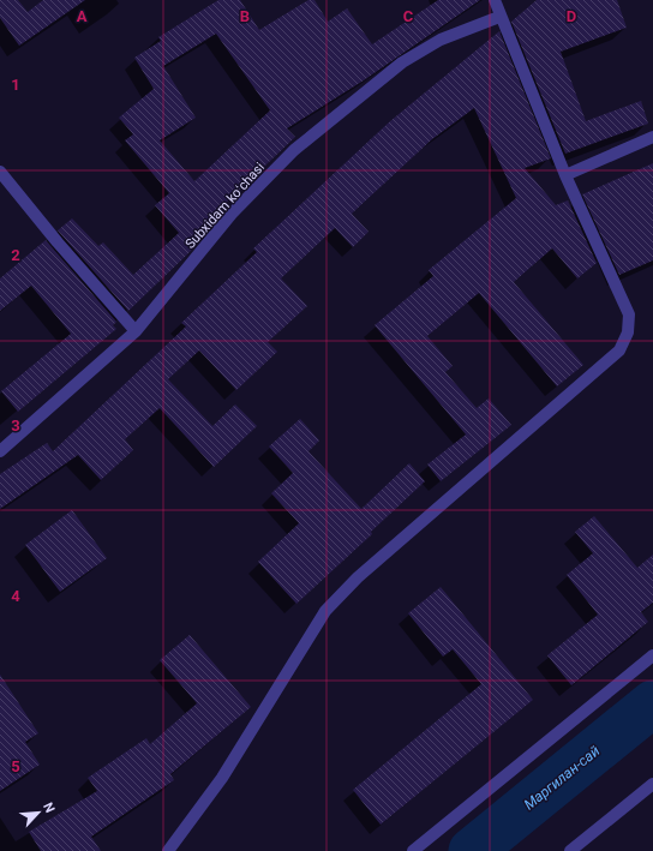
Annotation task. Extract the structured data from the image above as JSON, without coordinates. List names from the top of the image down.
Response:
{
  "streets": {
    "street": ["Subxidam koʻchasi"]
  },
  "water": ["Маргилан-сай"],
  "north": "top right",
  "grid": {
    "columns": [
      "A",
      "B",
      "C",
      "D"
    ],
    "rows": [
      "1",
      "2",
      "3",
      "4",
      "5"
    ]
  }
}
